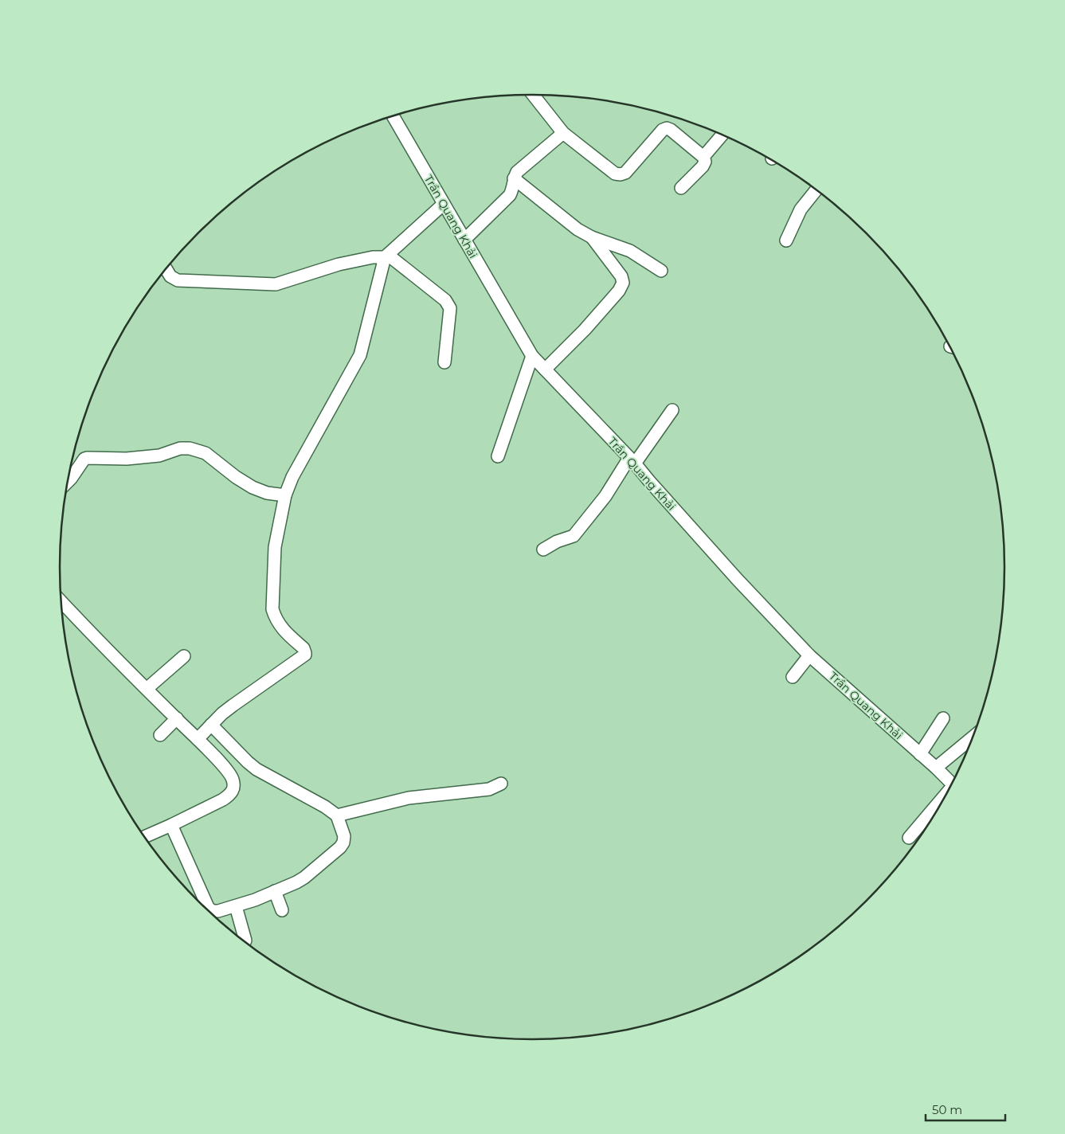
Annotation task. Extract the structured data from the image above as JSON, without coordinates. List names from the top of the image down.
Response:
{
  "streets": {
    "street": ["Trần Quang Khải"]
  },
  "scale_bar": "50 m"
}
